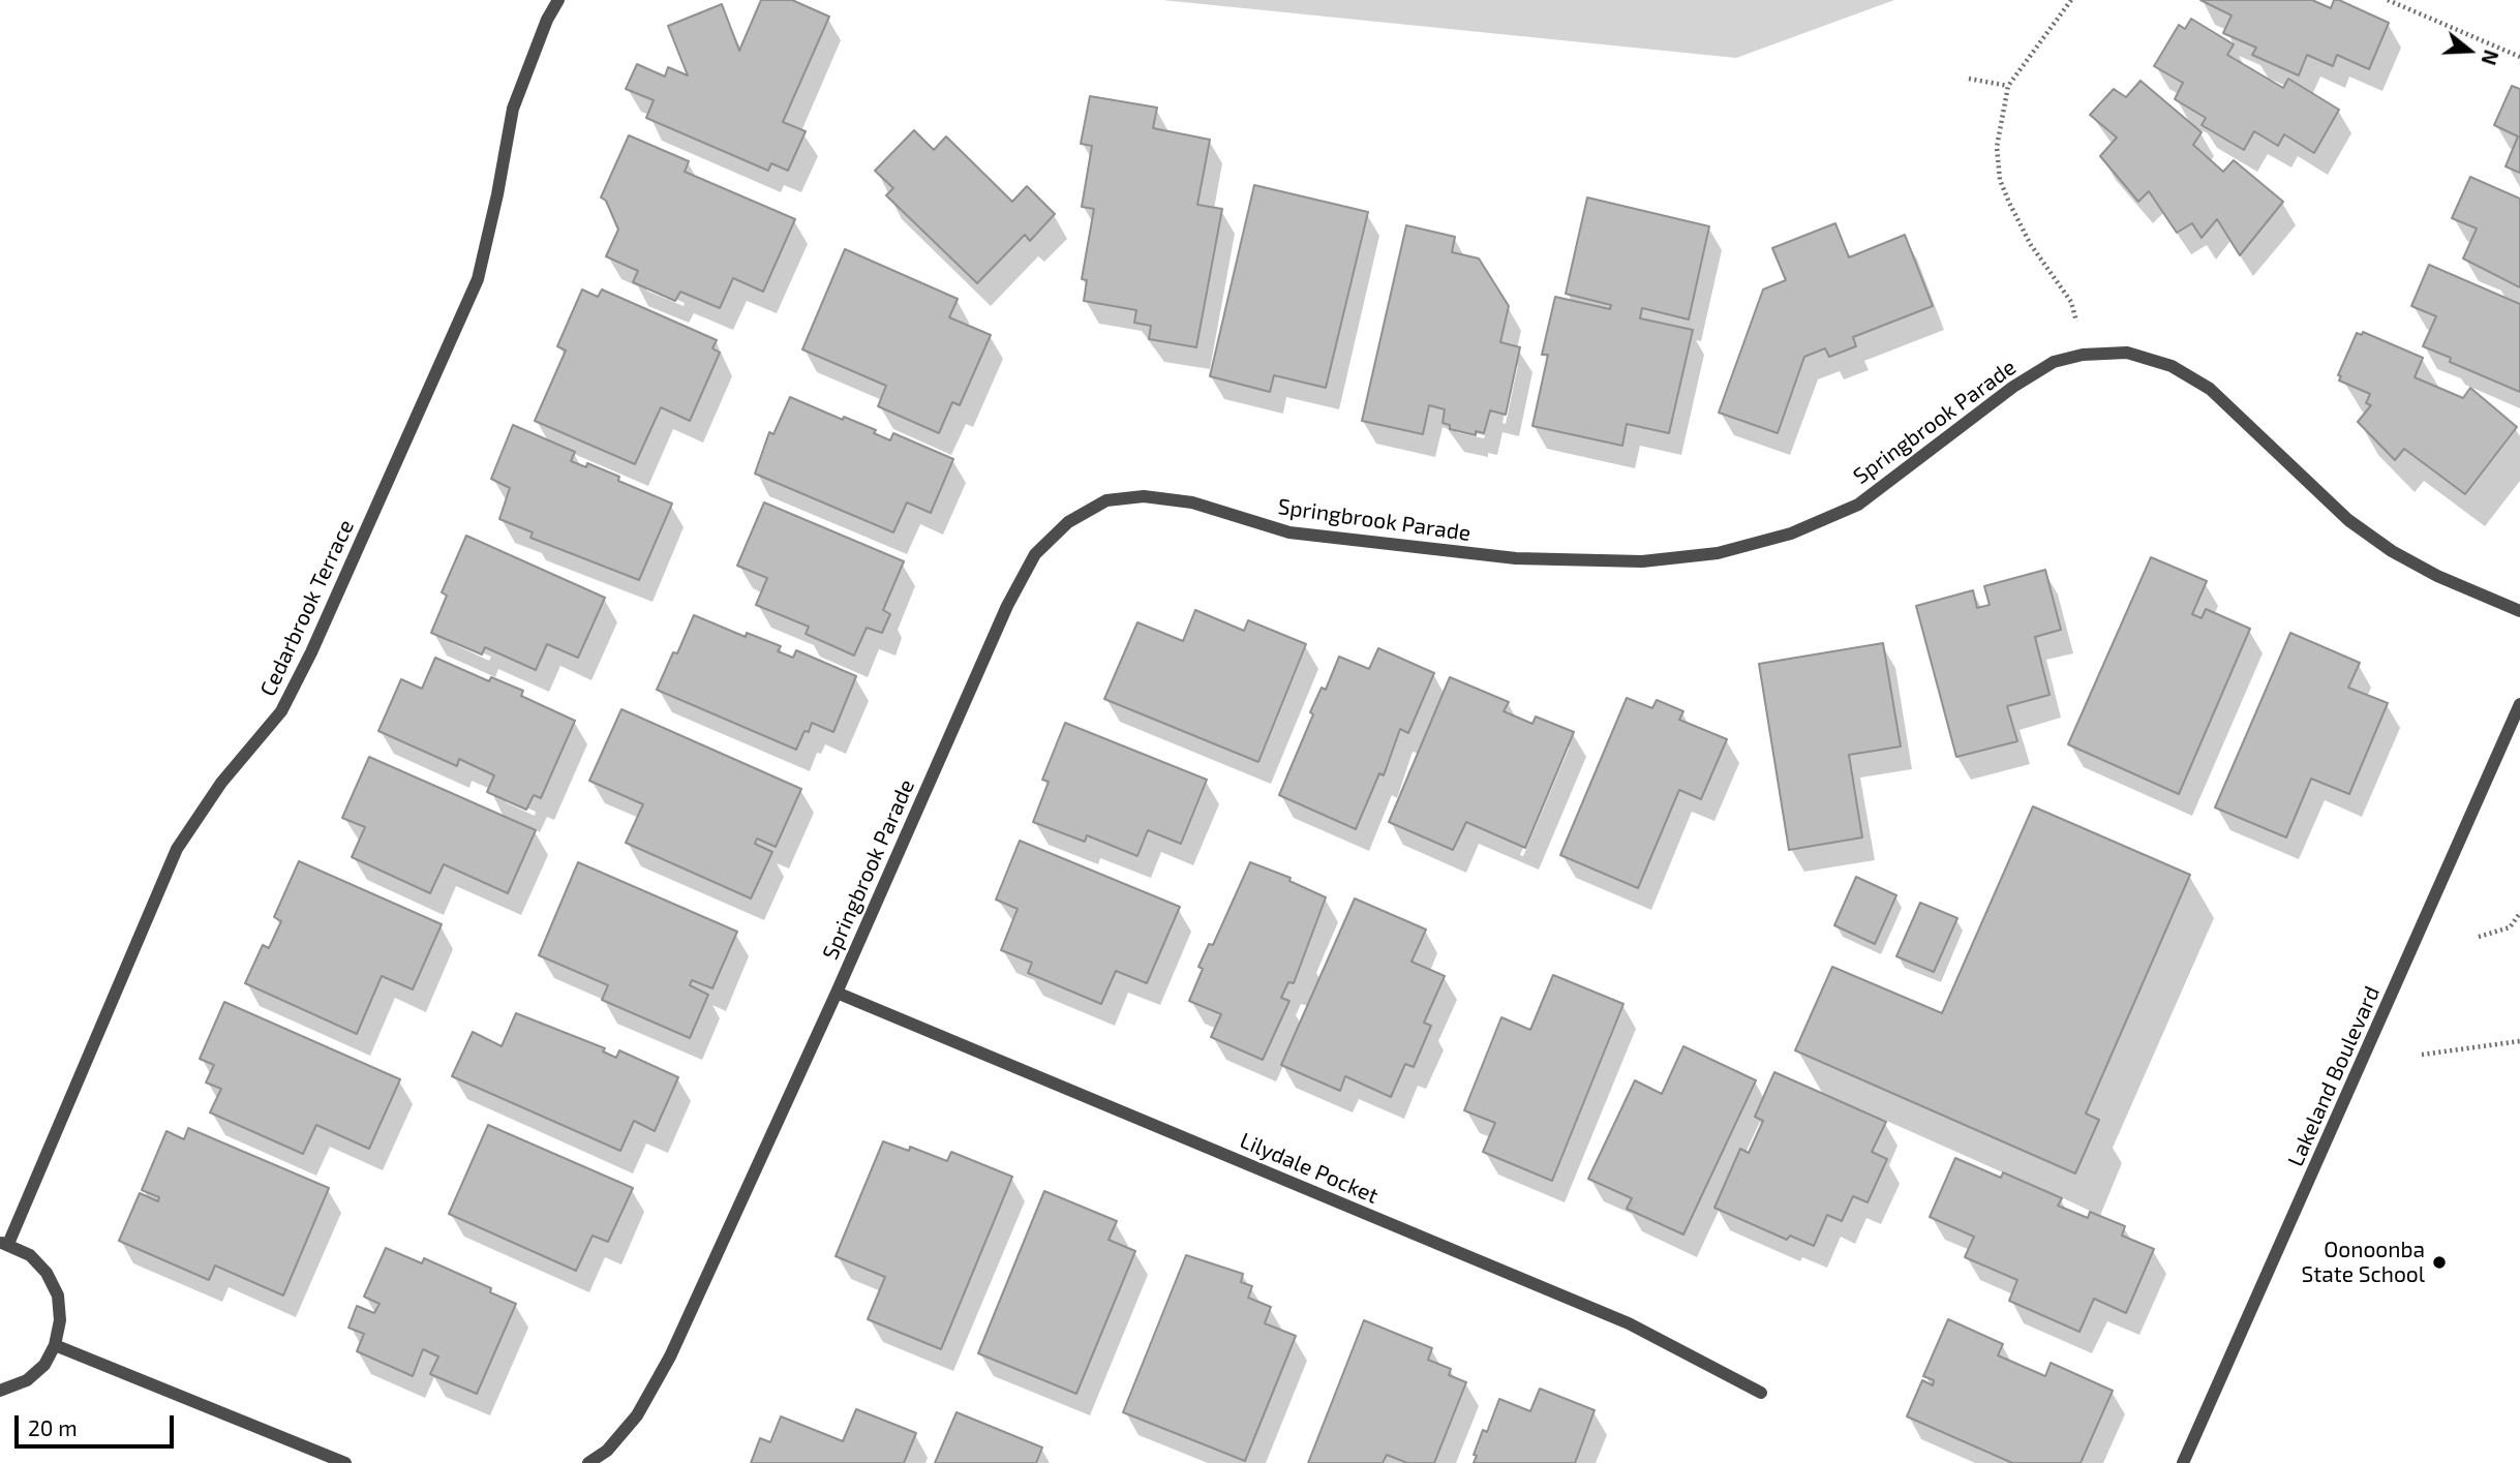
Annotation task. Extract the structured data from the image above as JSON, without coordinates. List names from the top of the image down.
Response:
{
  "streets": {
    "street": [
      "Springbrook Parade",
      "Cedarbrook Terrace",
      "Lakeland Boulevard",
      "Lilydale Pocket"
    ]
  },
  "crossings": [
    ["Springbrook Parade", "Lilydale Pocket"]
  ],
  "places": ["Oonoonba State School"],
  "scale_bar": "20 m",
  "north": "right"
}
